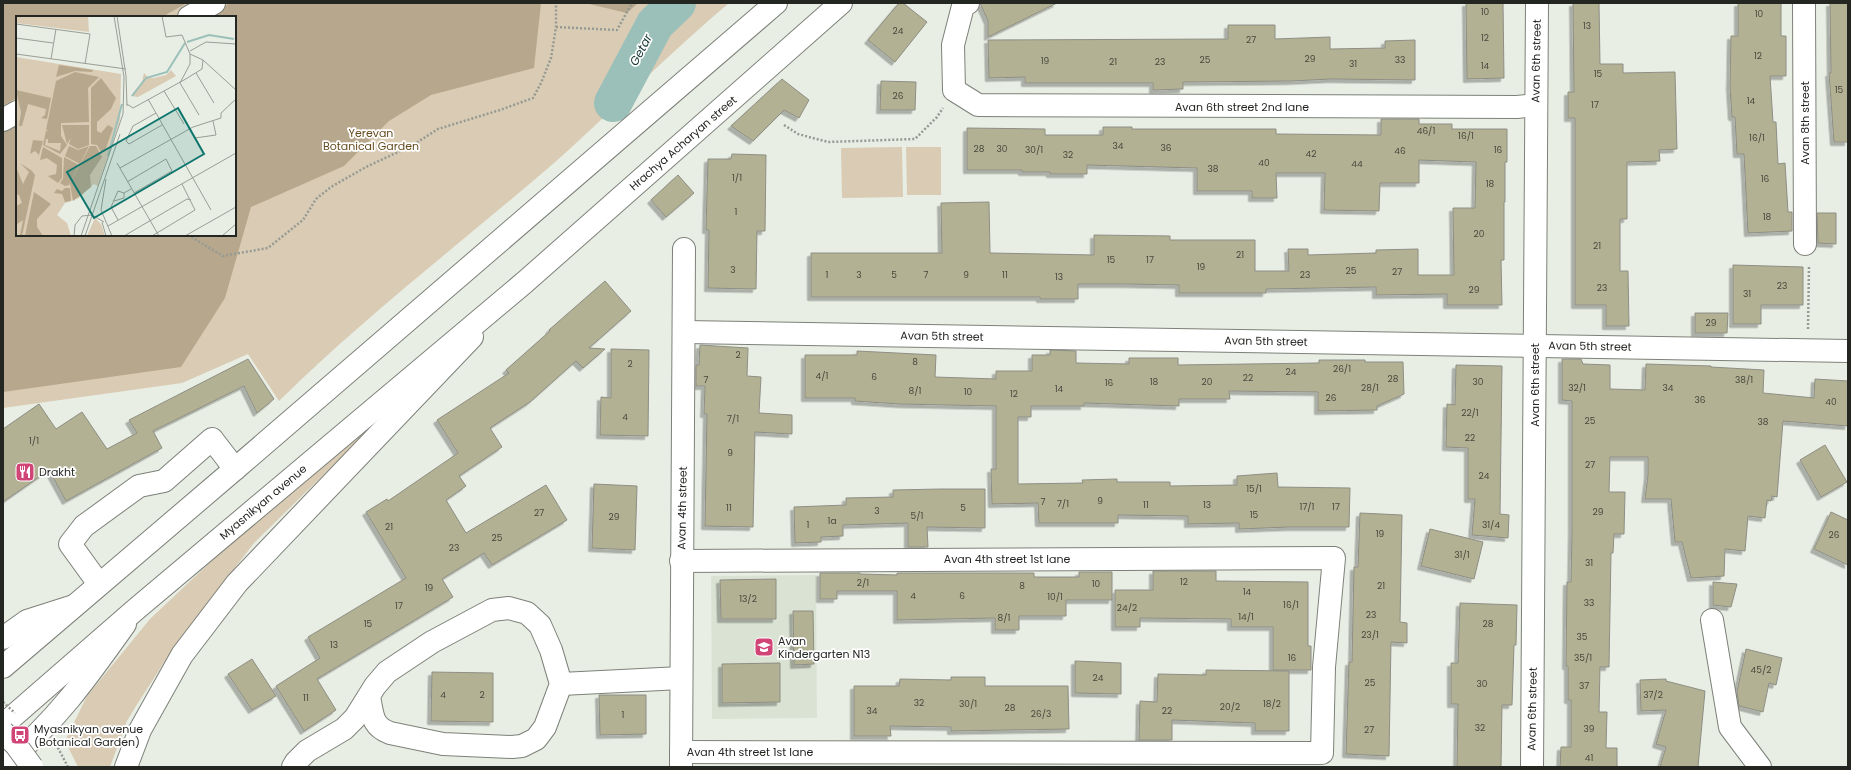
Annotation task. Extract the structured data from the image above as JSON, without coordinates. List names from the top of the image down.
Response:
{
  "streets": {
    "main road": [
      "Avan 6th street",
      "Avan 6th street 2nd lane",
      "Avan 8th street",
      "Hrachya Acharyan street",
      "Avan 5th street",
      "Myasnikyan avenue",
      "Avan 4th street",
      "Avan 4th street 1st lane"
    ]
  },
  "crossings": [
    ["Avan 6th street", "Avan 6th street 2nd lane"],
    ["Avan 6th street", "Avan 5th street"],
    ["Hrachya Acharyan street", "Myasnikyan avenue"],
    ["Avan 5th street", "Avan 4th street"],
    ["Avan 4th street", "Avan 4th street 1st lane"]
  ],
  "water": ["Getar"],
  "parks": ["Yerevan Botanical Garden"],
  "places": {
    "restaurant": ["Drakht"],
    "school or university": ["Avan Kindergarten N13"],
    "bus stop": ["Myasnikyan avenue (Botanical Garden)"]
  },
  "house_numbers": [
    "10",
    "10",
    "13",
    "24",
    "12",
    "27",
    "12",
    "29",
    "25",
    "33",
    "19",
    "21",
    "23",
    "31",
    "14",
    "15",
    "15",
    "26",
    "14",
    "17",
    "46/1",
    "16/1",
    "16/1",
    "34",
    "36",
    "28",
    "30",
    "30/1",
    "16",
    "46",
    "42",
    "32",
    "40",
    "44",
    "38",
    "1/1",
    "16",
    "18",
    "1",
    "18",
    "20",
    "21",
    "21",
    "15",
    "17",
    "19",
    "3",
    "25",
    "27",
    "1",
    "3",
    "5",
    "7",
    "9",
    "11",
    "23",
    "13",
    "23",
    "23",
    "29",
    "31",
    "29",
    "2",
    "8",
    "2",
    "26/1",
    "24",
    "4/1",
    "6",
    "22",
    "28",
    "7",
    "38/1",
    "18",
    "20",
    "30",
    "16",
    "28/1",
    "32/1",
    "34",
    "14",
    "8/1",
    "10",
    "12",
    "26",
    "36",
    "40",
    "22/1",
    "4",
    "7/1",
    "25",
    "38",
    "22",
    "1/1",
    "9",
    "27",
    "24",
    "15/1",
    "9",
    "7",
    "7/1",
    "11",
    "13",
    "17/1",
    "17",
    "11",
    "5",
    "3",
    "29",
    "27",
    "15",
    "5/1",
    "29",
    "1a",
    "1",
    "31/4",
    "21",
    "19",
    "26",
    "25",
    "23",
    "31/1",
    "31",
    "12",
    "2/1",
    "10",
    "8",
    "21",
    "19",
    "14",
    "4",
    "6",
    "10/1",
    "13/2",
    "33",
    "16/1",
    "17",
    "24/2",
    "23",
    "14/1",
    "8/1",
    "15",
    "28",
    "23/1",
    "35",
    "13",
    "16",
    "35/1",
    "45/2",
    "24",
    "25",
    "30",
    "37",
    "4",
    "2",
    "37/2",
    "11",
    "32",
    "30/1",
    "18/2",
    "20/2",
    "28",
    "34",
    "22",
    "26/3",
    "1",
    "32",
    "39",
    "27",
    "41"
  ]
}
